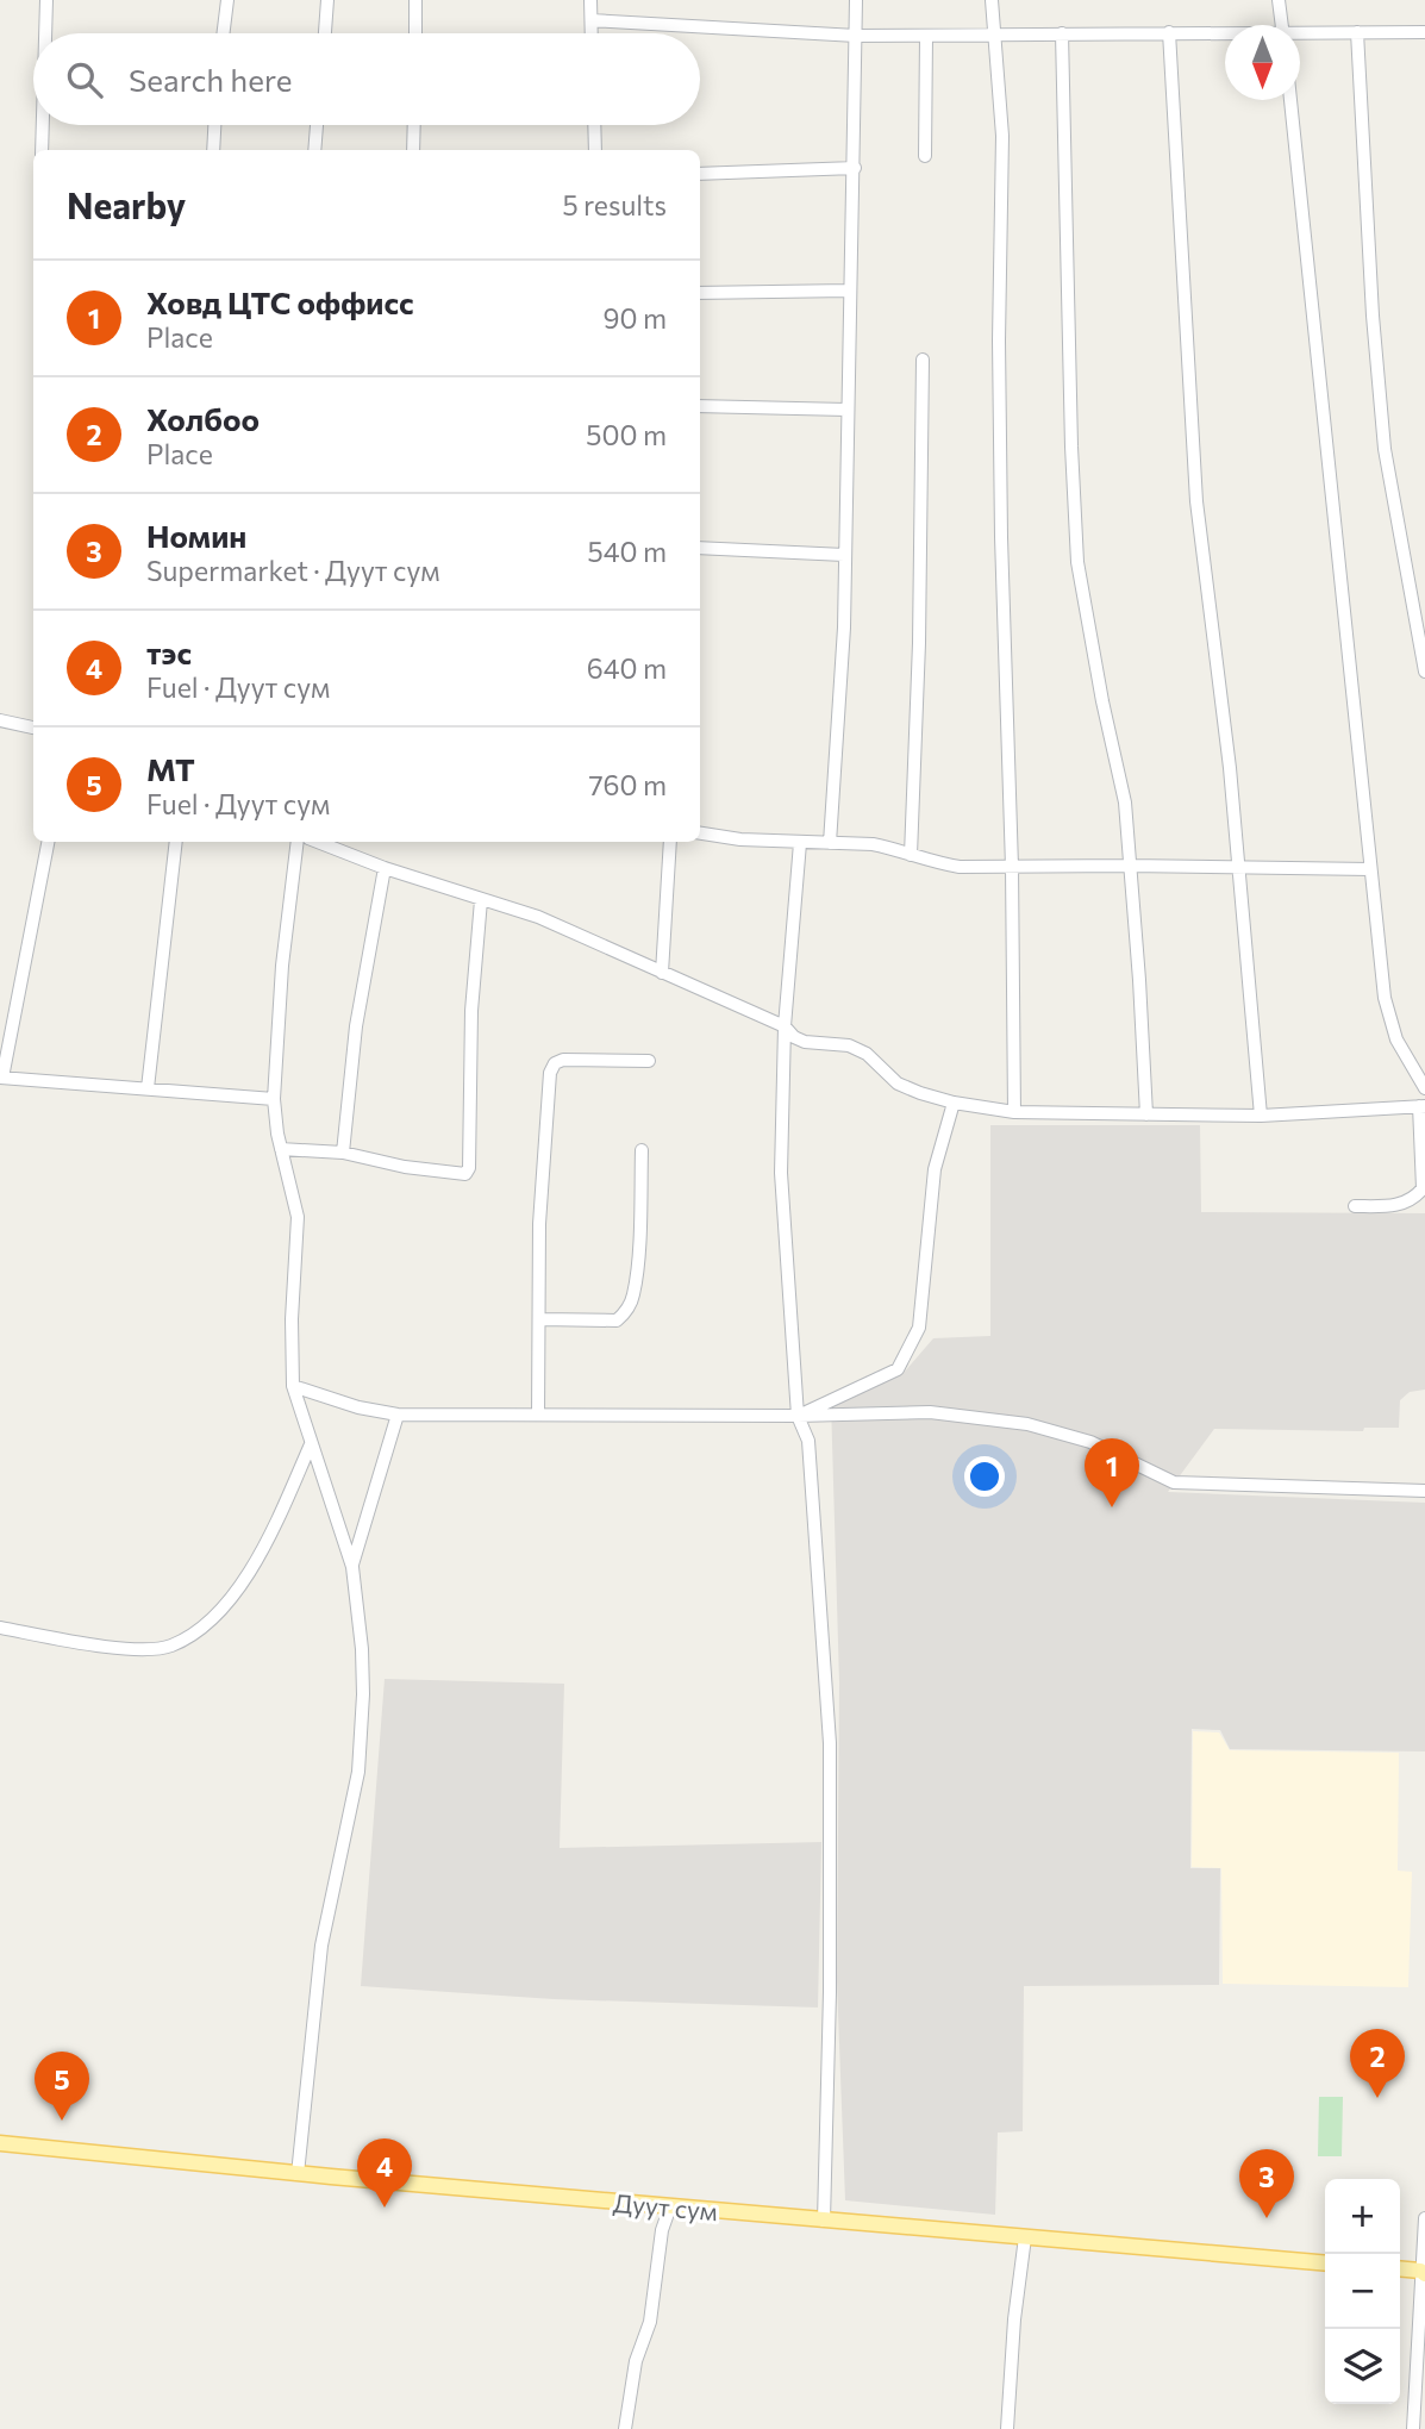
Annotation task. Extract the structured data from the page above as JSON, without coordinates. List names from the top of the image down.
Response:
{
  "streets": {
    "main road": ["Дуут сум"]
  },
  "north": "bottom",
  "page": {
    "search": "Search here",
    "heading": ["Nearby", "5 results"],
    "list": [
      {
        "mark": "1",
        "name": "Ховд ЦТС оффисс",
        "note": "Place",
        "value": "90 m"
      },
      {
        "mark": "2",
        "name": "Холбоо",
        "note": "Place",
        "value": "500 m"
      },
      {
        "mark": "3",
        "name": "Номин",
        "note": "Supermarket · Дуут сум",
        "value": "540 m"
      },
      {
        "mark": "4",
        "name": "тэс",
        "note": "Fuel · Дуут сум",
        "value": "640 m"
      },
      {
        "mark": "5",
        "name": "MT",
        "note": "Fuel · Дуут сум",
        "value": "760 m"
      }
    ],
    "pins": [
      "1",
      "2",
      "5",
      "4",
      "3"
    ],
    "map_buttons": ["+", "−"]
  }
}
